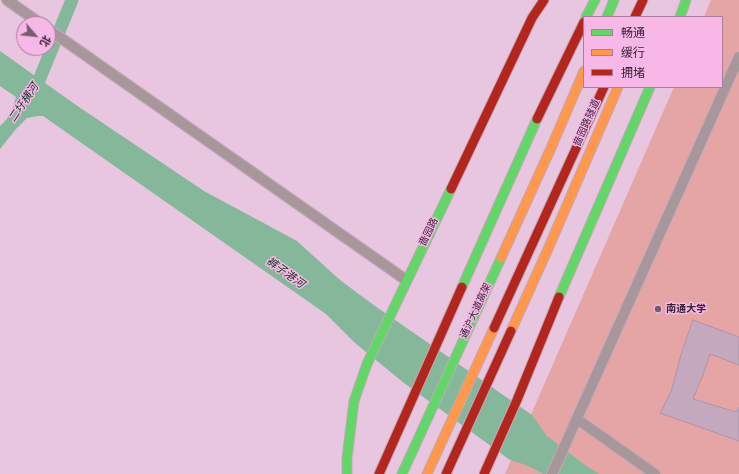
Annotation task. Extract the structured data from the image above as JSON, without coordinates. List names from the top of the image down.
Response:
{
  "streets": {
    "main road": ["啬园路隧道", "啬园路", "通沪大道高架"]
  },
  "water": ["二圩横河", "裤子港河"],
  "places": ["南通大学"],
  "legend": ["畅通", "缓行", "拥堵"],
  "north": "bottom right"
}
